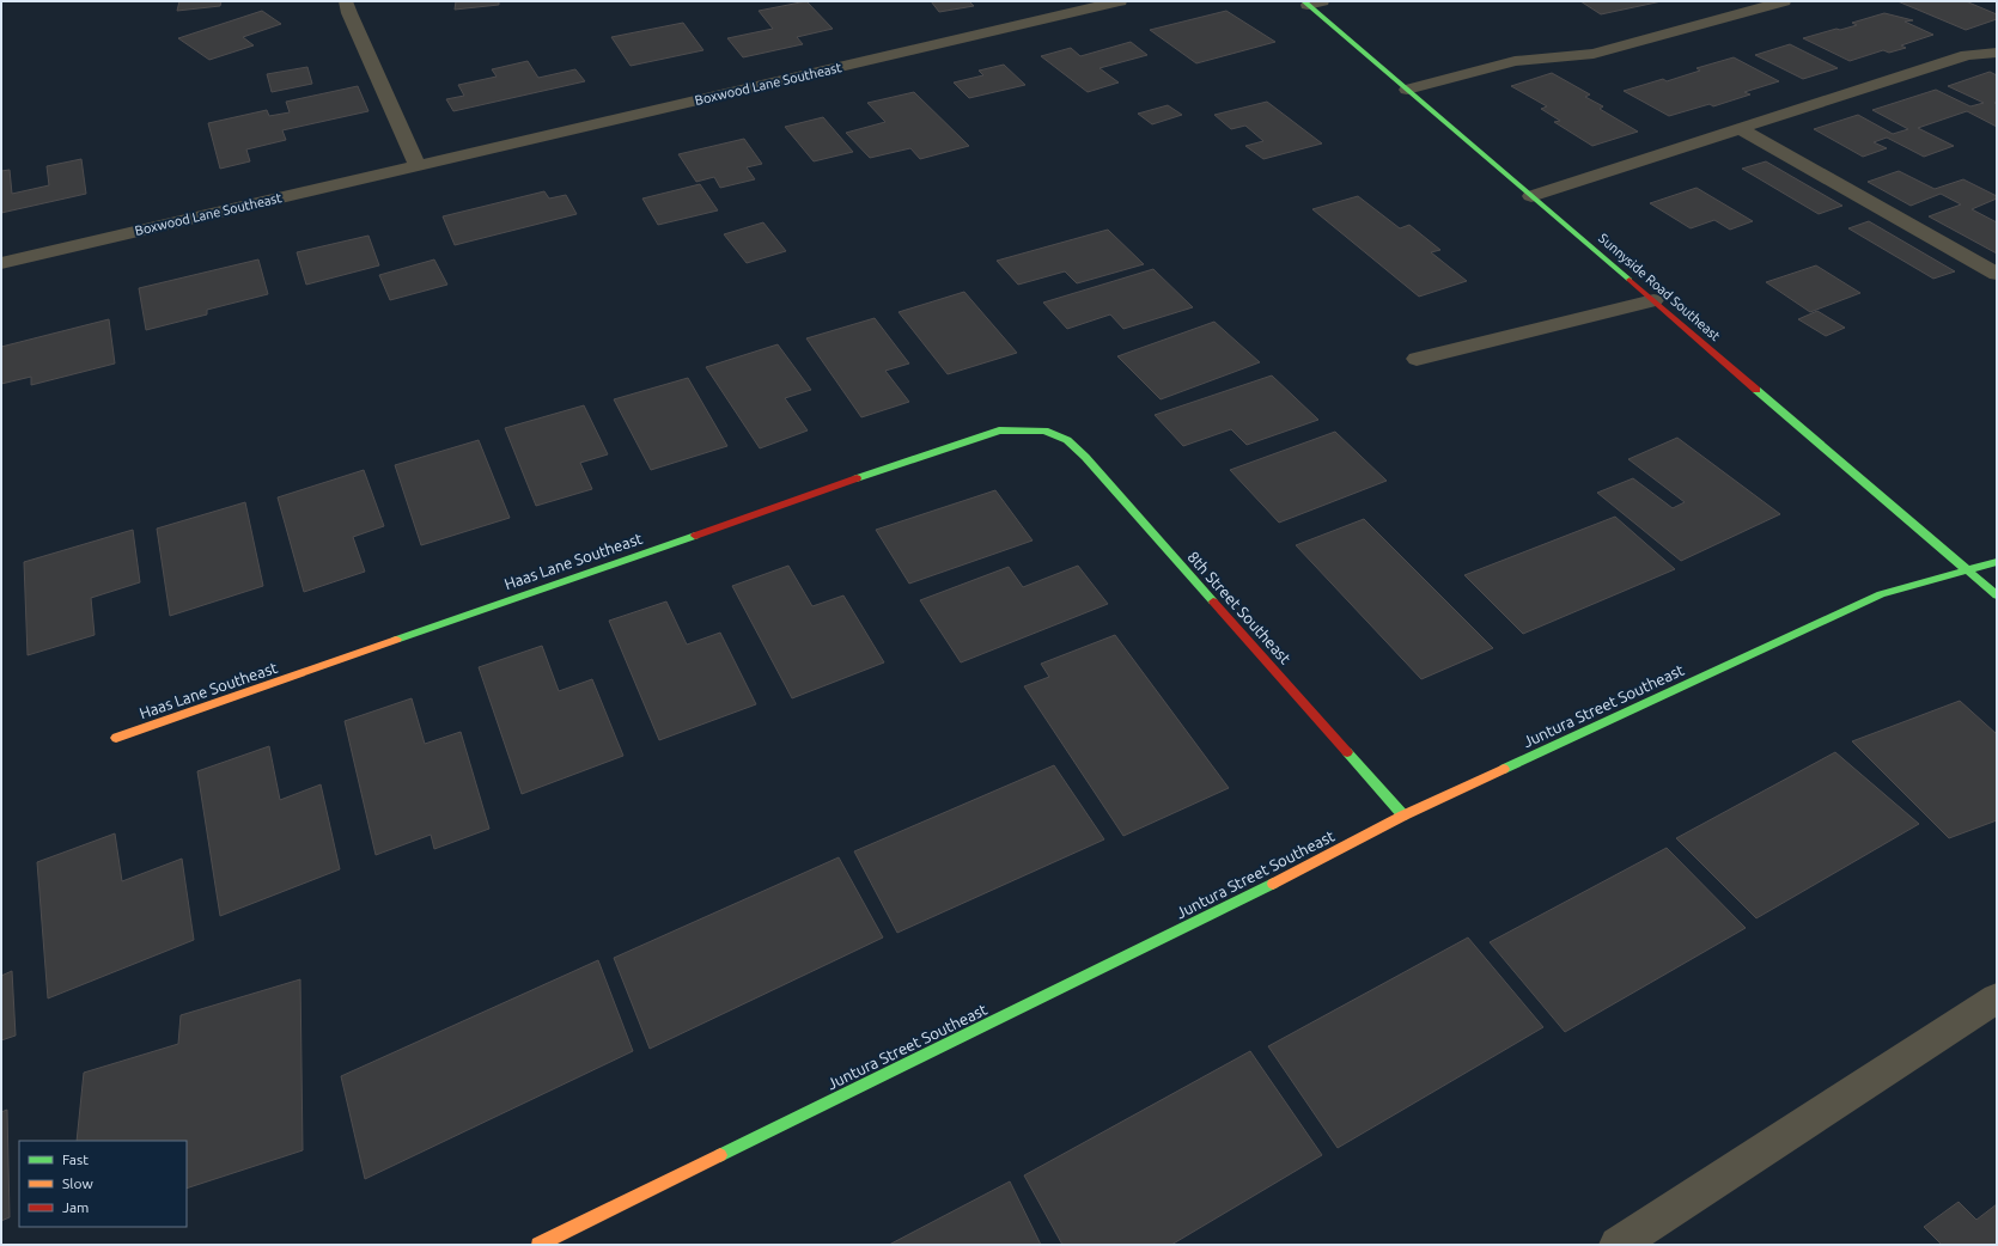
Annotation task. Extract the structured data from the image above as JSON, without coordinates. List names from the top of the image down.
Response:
{
  "streets": {
    "street": [
      "Boxwood Lane Southeast",
      "Sunnyside Road Southeast",
      "Haas Lane Southeast",
      "8th Street Southeast",
      "Juntura Street Southeast"
    ]
  },
  "crossings": [
    ["Sunnyside Road Southeast", "Juntura Street Southeast"],
    ["Haas Lane Southeast", "8th Street Southeast"],
    ["8th Street Southeast", "Juntura Street Southeast"]
  ],
  "legend": ["Fast", "Slow", "Jam"]
}
